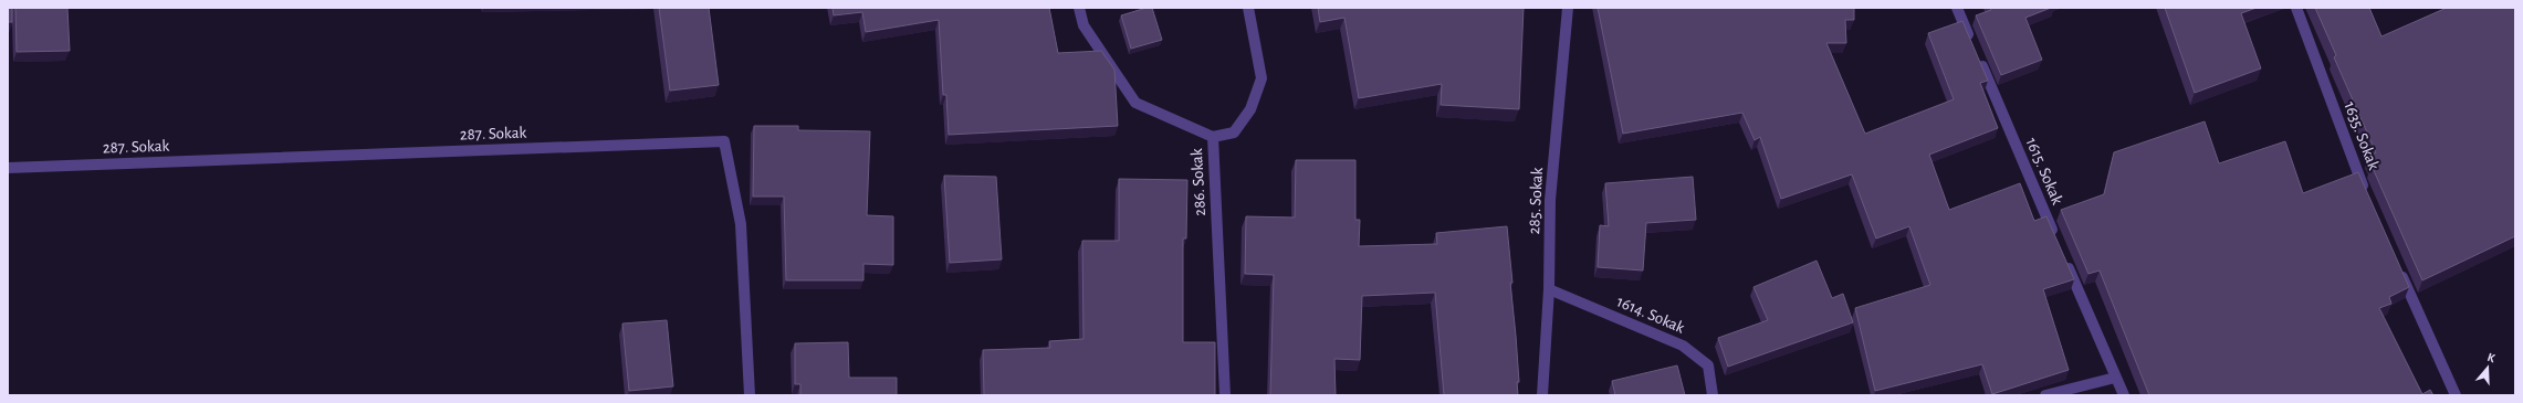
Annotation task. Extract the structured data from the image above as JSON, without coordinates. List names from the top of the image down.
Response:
{
  "streets": {
    "street": [
      "287. Sokak",
      "1635. Sokak",
      "1615. Sokak",
      "286. Sokak",
      "285. Sokak",
      "1614. Sokak"
    ]
  },
  "crossings": [
    ["285. Sokak", "1614. Sokak"]
  ],
  "north": "top"
}
